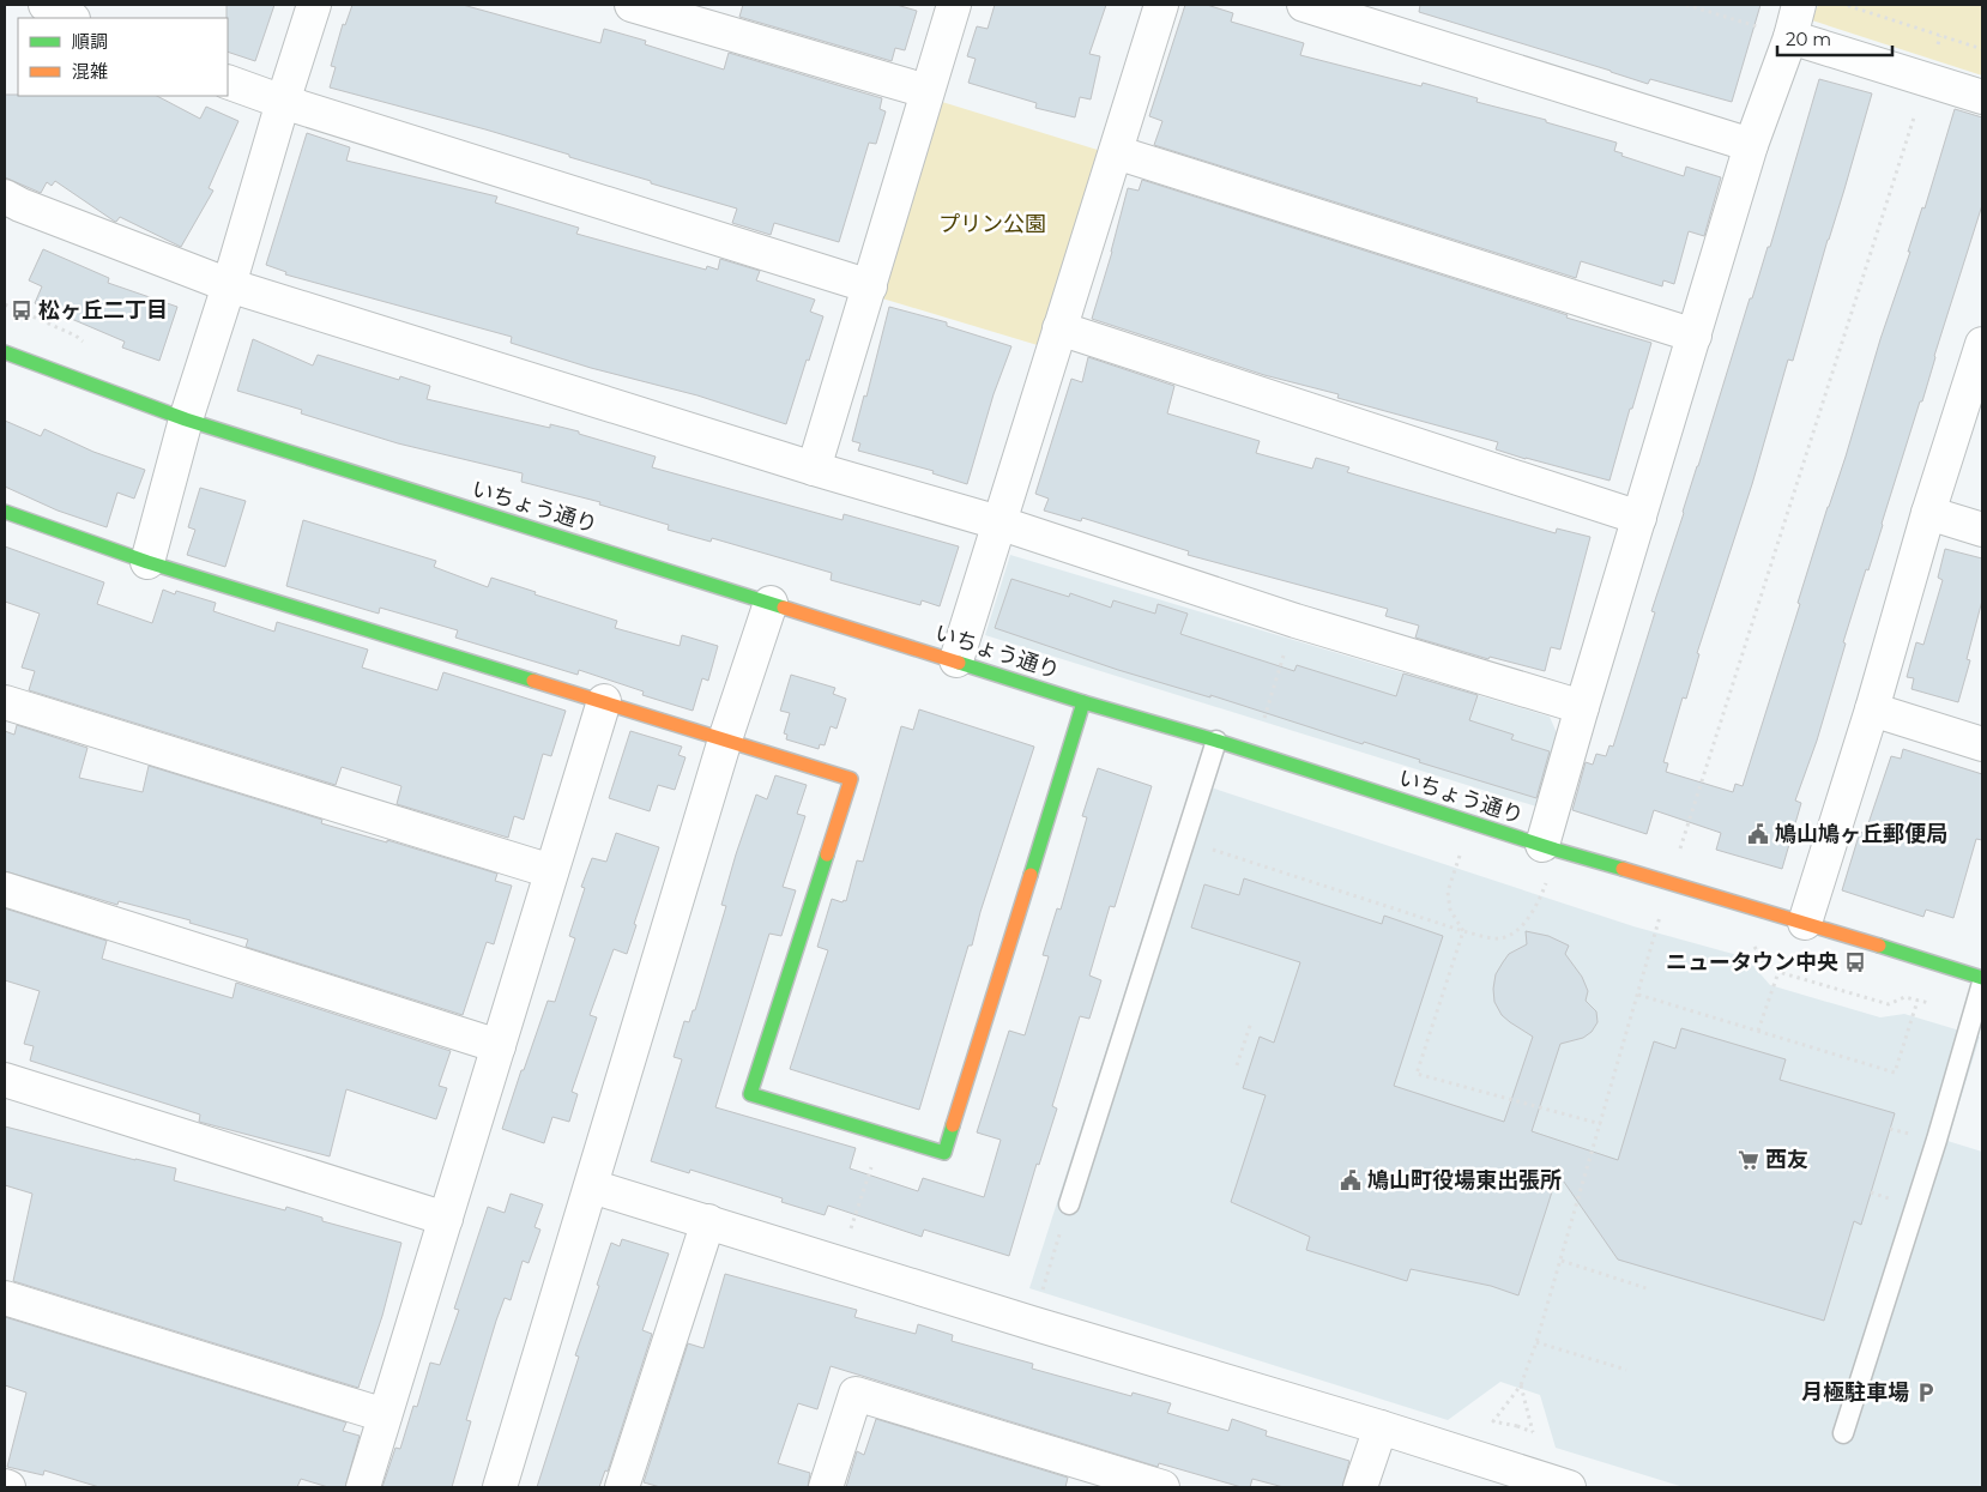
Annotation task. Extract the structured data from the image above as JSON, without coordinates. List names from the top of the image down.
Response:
{
  "streets": {
    "street": ["いちょう通り"]
  },
  "parks": ["プリン公園"],
  "places": {
    "bus stop": ["松ヶ丘二丁目", "ニュータウン中央"],
    "public building": ["鳩山鳩ヶ丘郵便局", "鳩山町役場東出張所"],
    "supermarket": ["西友"],
    "parking": ["月極駐車場"]
  },
  "legend": ["順調", "混雑"],
  "scale_bar": "20 m"
}
